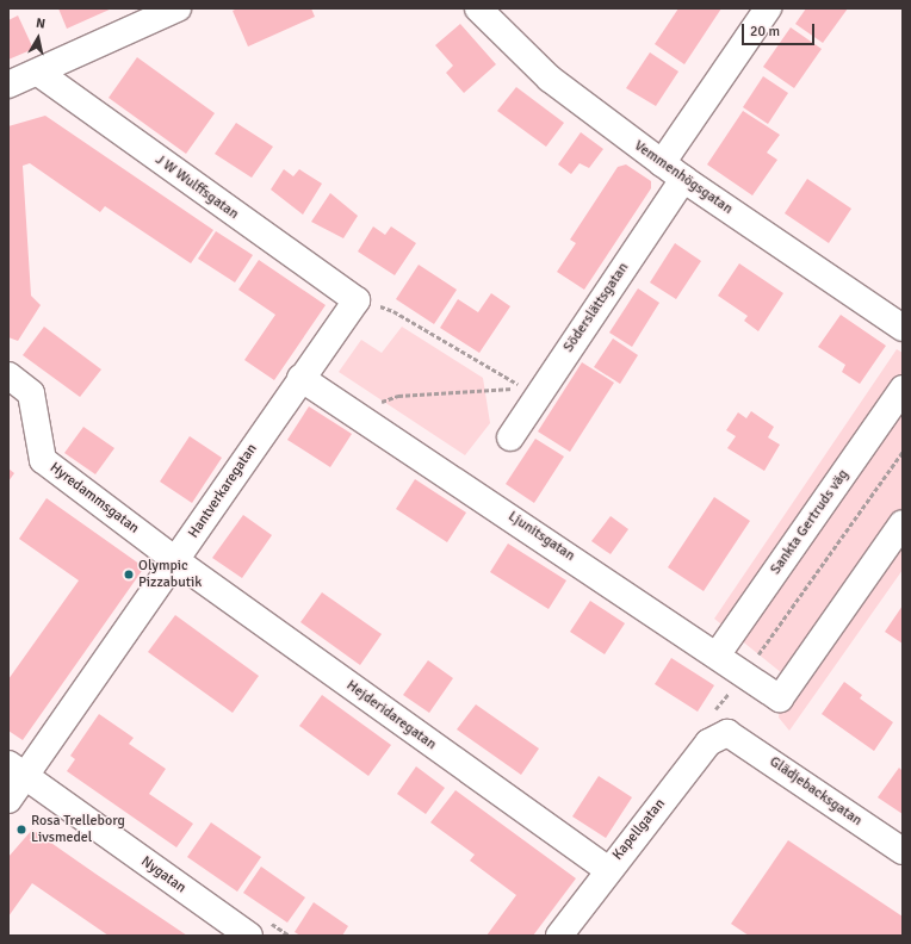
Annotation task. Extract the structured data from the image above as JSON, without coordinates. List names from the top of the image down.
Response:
{
  "streets": {
    "street": [
      "Vemmenhögsgatan",
      "J W Wulffsgatan",
      "Söderslättsgatan",
      "Hantverkaregatan",
      "Hyredammsgatan",
      "Sankta Gertruds väg",
      "Ljunitsgatan",
      "Hejderidaregatan",
      "Glädjebacksgatan",
      "Kapellgatan",
      "Nygatan"
    ]
  },
  "crossings": [
    ["Vemmenhögsgatan", "Söderslättsgatan"],
    ["J W Wulffsgatan", "Hantverkaregatan"],
    ["Hantverkaregatan", "Hyredammsgatan"],
    ["Hantverkaregatan", "Ljunitsgatan"],
    ["Hantverkaregatan", "Hejderidaregatan"],
    ["Hantverkaregatan", "Nygatan"],
    ["Hyredammsgatan", "Hejderidaregatan"],
    ["Sankta Gertruds väg", "Ljunitsgatan"],
    ["Hejderidaregatan", "Kapellgatan"],
    ["Glädjebacksgatan", "Kapellgatan"]
  ],
  "places": ["Olympic Pizzabutik", "Rosa Trelleborg Livsmedel"],
  "scale_bar": "20 m",
  "north": "top"
}
